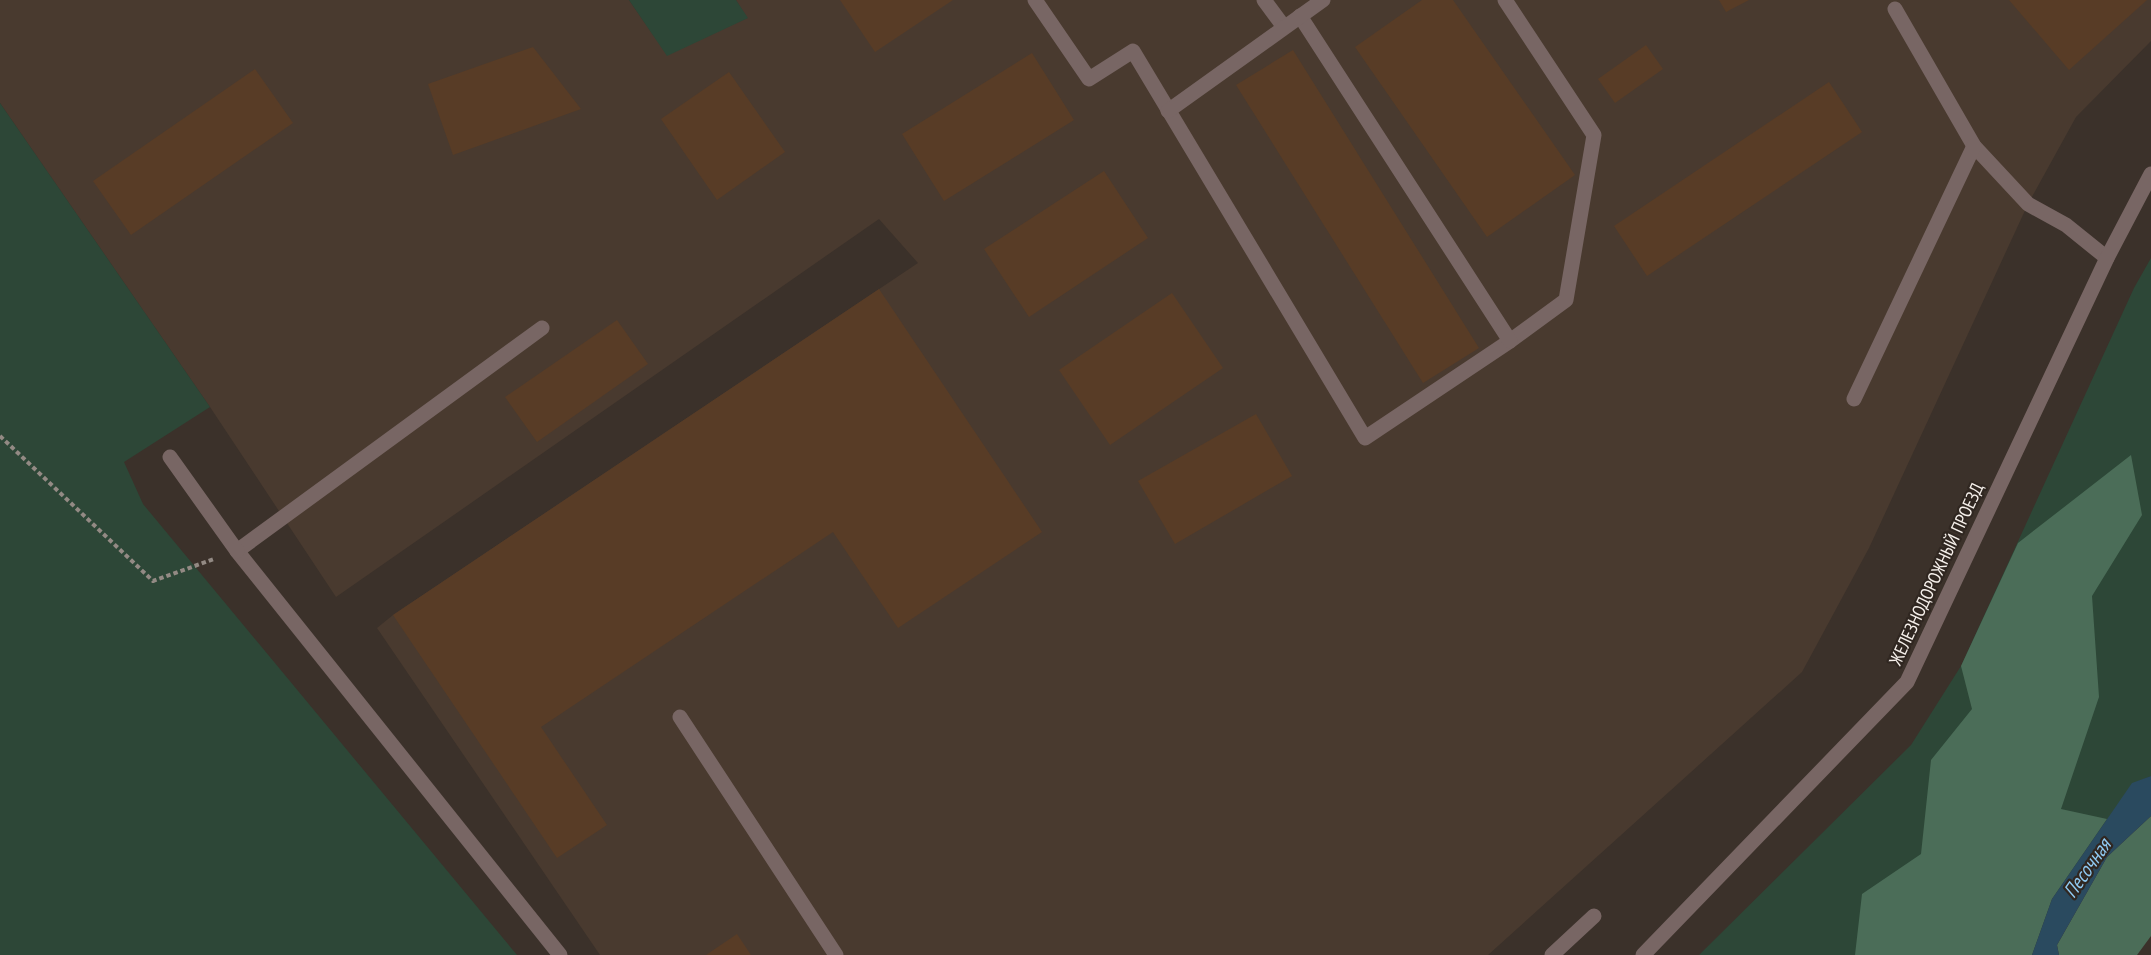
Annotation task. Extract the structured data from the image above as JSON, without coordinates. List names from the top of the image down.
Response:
{
  "streets": {
    "street": ["ЖЕЛЕЗНОДОРОЖНЫЙ ПРОЕЗД"]
  },
  "water": ["Песочная"]
}
